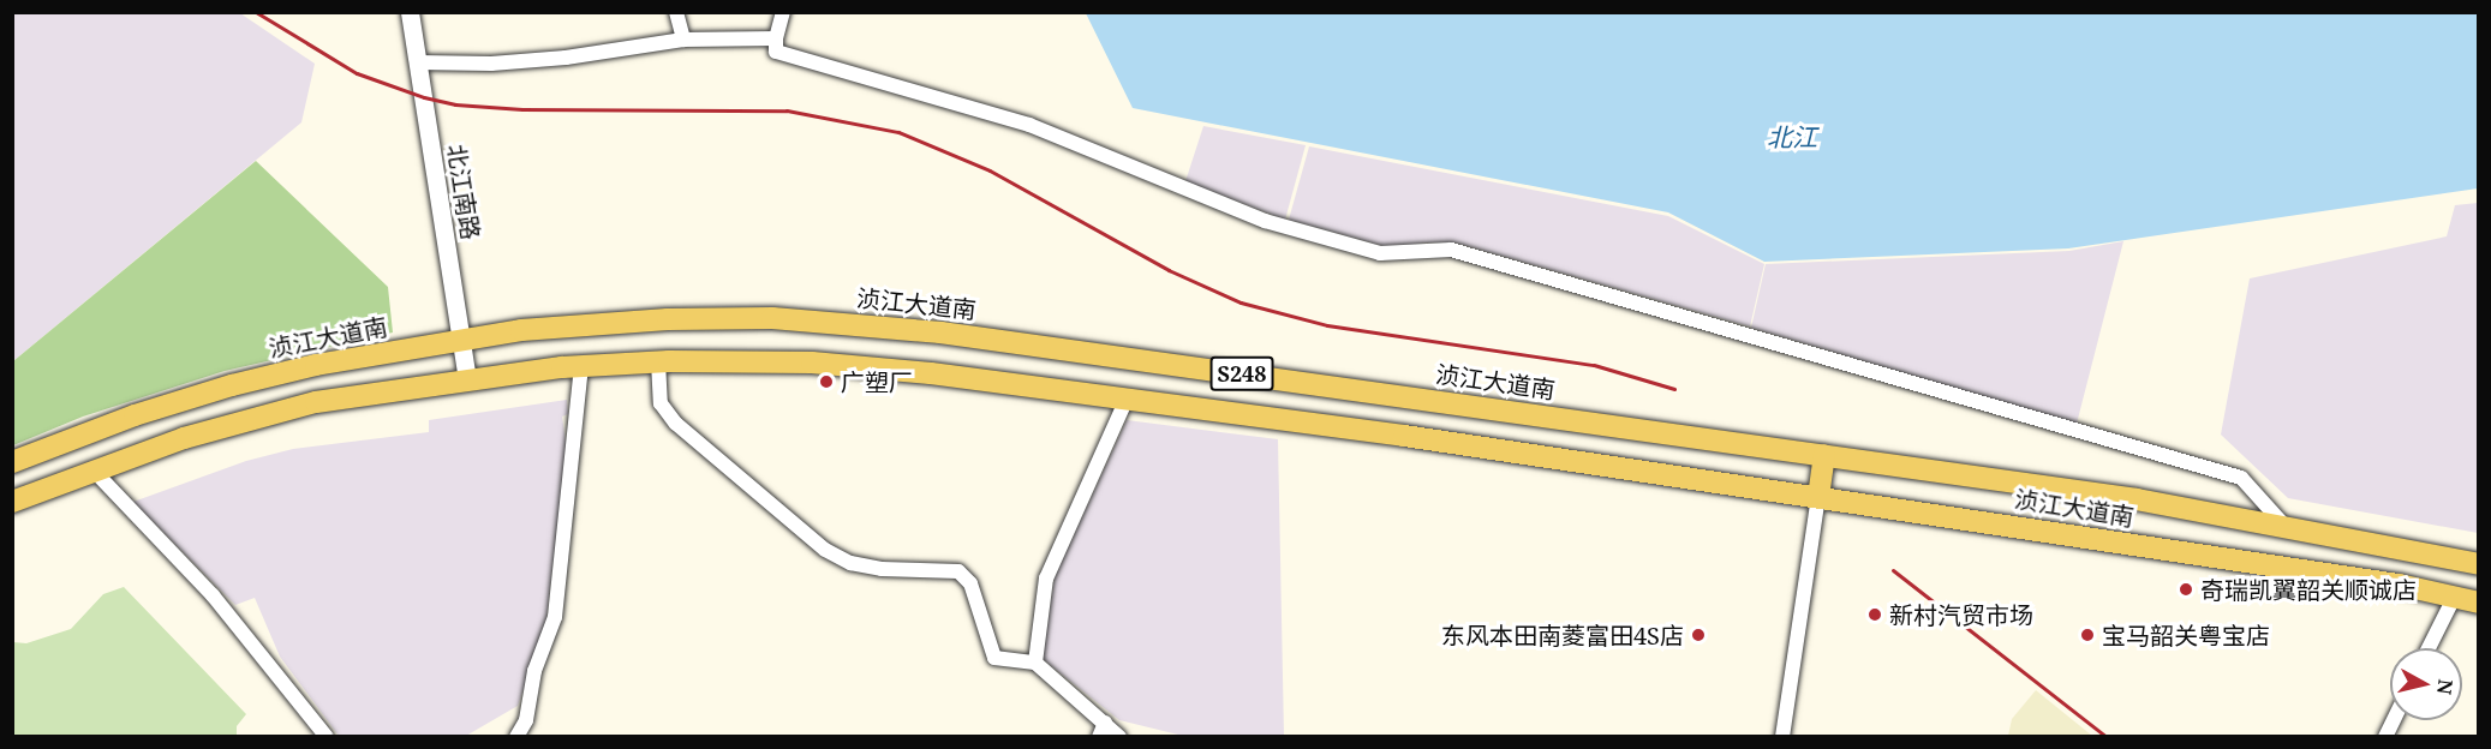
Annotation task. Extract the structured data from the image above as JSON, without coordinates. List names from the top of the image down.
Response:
{
  "streets": {
    "main road": ["浈江大道南", "S248"],
    "street": ["北江南路"]
  },
  "crossings": [
    ["北江南路", "浈江大道南"]
  ],
  "water": ["北江"],
  "places": [
    "广塑厂",
    "奇瑞凯翼韶关顺诚店",
    "新村汽贸市场",
    "东风本田南菱富田4S店",
    "宝马韶关粤宝店"
  ],
  "north": "right"
}
